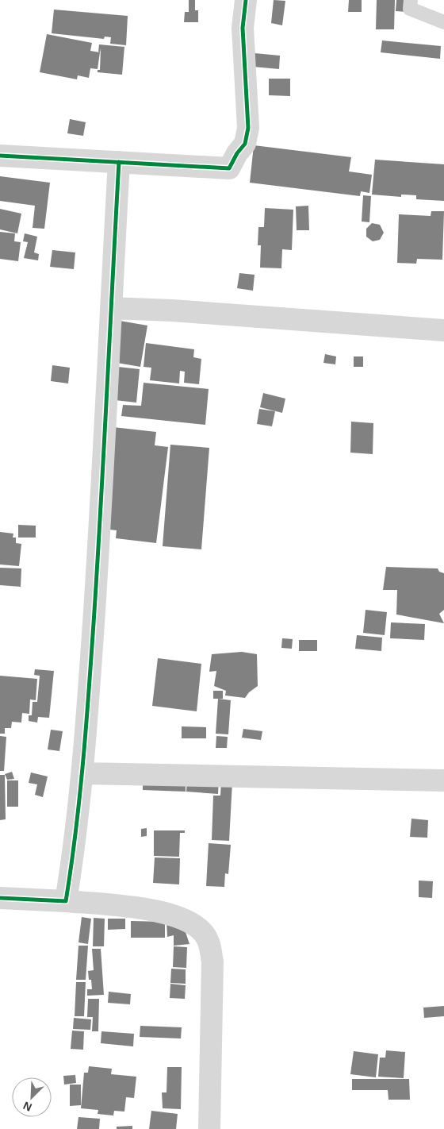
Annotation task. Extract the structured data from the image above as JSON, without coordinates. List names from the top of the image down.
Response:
{
  "north": "bottom left"
}
